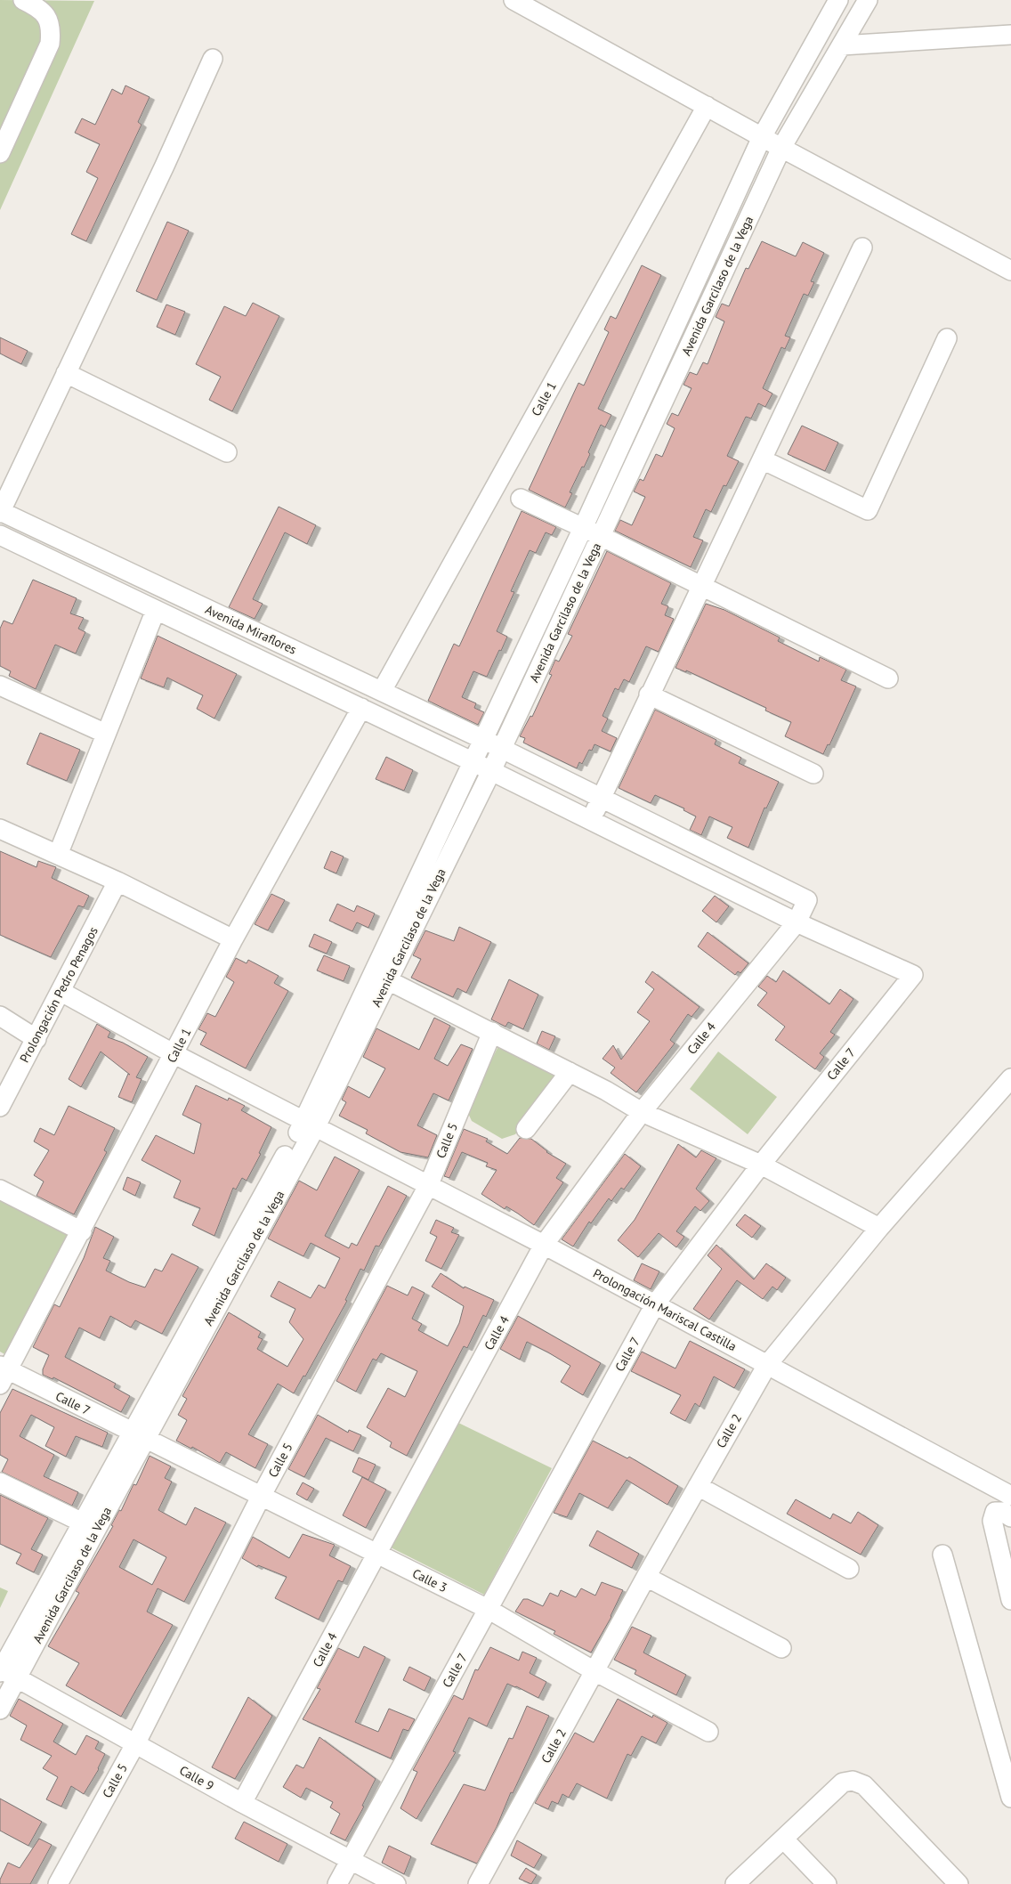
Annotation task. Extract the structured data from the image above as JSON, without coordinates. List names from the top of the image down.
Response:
{
  "streets": {
    "street": [
      "Avenida Garcilaso de la Vega",
      "Calle 1",
      "Avenida Miraflores",
      "Prolongación Pedro Penagos",
      "Calle 4",
      "Calle 7",
      "Calle 5",
      "Prolongación Mariscal Castilla",
      "Calle 2",
      "Calle 3",
      "Calle 9"
    ]
  },
  "crossings": [
    ["Avenida Garcilaso de la Vega", "Avenida Miraflores"],
    ["Avenida Garcilaso de la Vega", "Calle 7"],
    ["Avenida Garcilaso de la Vega", "Prolongación Mariscal Castilla"],
    ["Avenida Garcilaso de la Vega", "Calle 3"],
    ["Avenida Garcilaso de la Vega", "Calle 9"],
    ["Calle 1", "Avenida Miraflores"],
    ["Calle 1", "Calle 7"],
    ["Calle 1", "Prolongación Mariscal Castilla"],
    ["Avenida Miraflores", "Calle 4"],
    ["Avenida Miraflores", "Calle 7"],
    ["Prolongación Pedro Penagos", "Prolongación Mariscal Castilla"],
    ["Calle 4", "Calle 7"],
    ["Calle 4", "Prolongación Mariscal Castilla"],
    ["Calle 4", "Calle 3"],
    ["Calle 4", "Calle 9"],
    ["Calle 7", "Prolongación Mariscal Castilla"],
    ["Calle 7", "Calle 3"],
    ["Calle 7", "Calle 9"],
    ["Calle 5", "Prolongación Mariscal Castilla"],
    ["Calle 5", "Calle 3"],
    ["Calle 5", "Calle 9"],
    ["Prolongación Mariscal Castilla", "Calle 2"],
    ["Calle 2", "Calle 3"]
  ]
}
